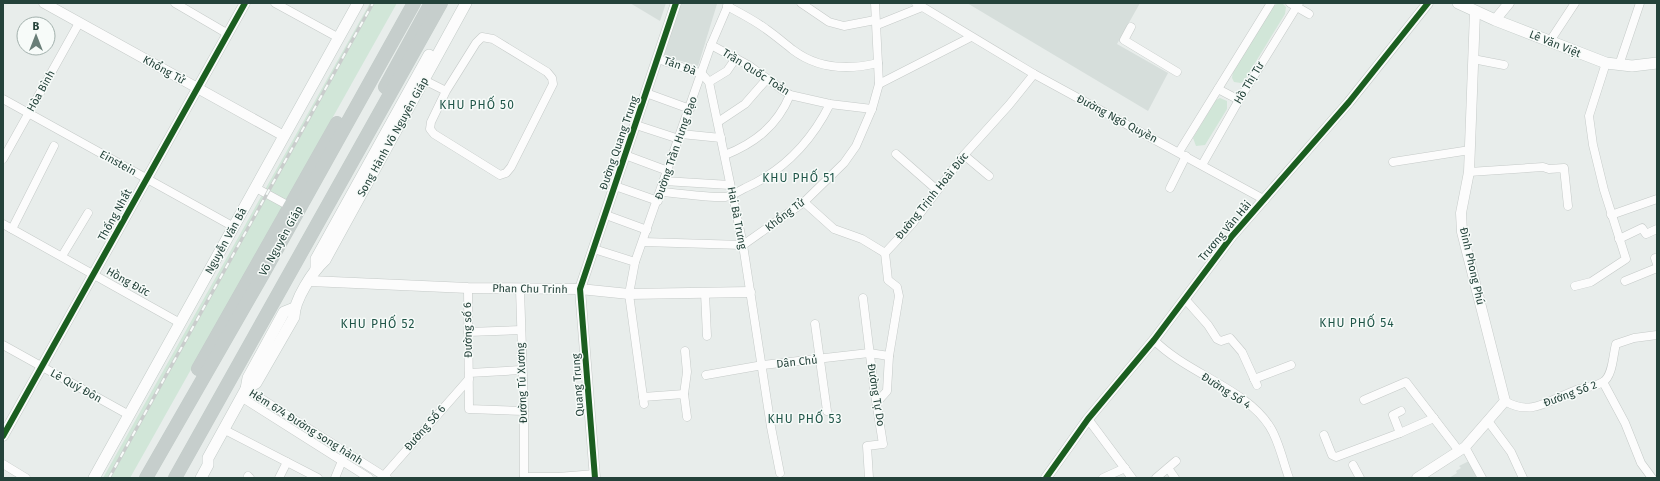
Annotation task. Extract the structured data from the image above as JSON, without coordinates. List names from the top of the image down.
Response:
{
  "streets": {
    "highway": ["Võ Nguyên Giáp"],
    "main road": ["Lê Văn Việt", "Song Hành Võ Nguyên Giáp", "Nguyễn Văn Bá"],
    "street": [
      "Tản Đà",
      "Khổng Tử",
      "Trần Quốc Toản",
      "Hồ Thị Tư",
      "Hòa Bình",
      "Đường Ngô Quyền",
      "Đường Quang Trung",
      "Đường Trần Hưng Đạo",
      "Einstein",
      "Đường Trịnh Hoài Đức",
      "Thống Nhất",
      "Hai Bà Trưng",
      "Trương Văn Hải",
      "Đình Phong Phú",
      "Hồng Đức",
      "Phan Chu Trinh",
      "Đường số 6",
      "Dân Chủ",
      "Đường Tú Xương",
      "Quang Trung",
      "Lê Quý Đôn",
      "Đường Số 4",
      "Đường Số 2",
      "Đường Tự Do",
      "Hẻm 674 Đường song hành",
      "Đường Số 6"
    ]
  },
  "crossings": [
    ["Lê Văn Việt", "Đình Phong Phú"],
    ["Tản Đà", "Đường Quang Trung"],
    ["Tản Đà", "Đường Trần Hưng Đạo"],
    ["Tản Đà", "Hai Bà Trưng"],
    ["Khổng Tử", "Trần Quốc Toản"],
    ["Khổng Tử", "Hòa Bình"],
    ["Khổng Tử", "Thống Nhất"],
    ["Khổng Tử", "Hai Bà Trưng"],
    ["Khổng Tử", "Nguyễn Văn Bá"],
    ["Trần Quốc Toản", "Đường Trần Hưng Đạo"],
    ["Hồ Thị Tư", "Đường Ngô Quyền"],
    ["Hòa Bình", "Einstein"],
    ["Đường Ngô Quyền", "Đường Trịnh Hoài Đức"],
    ["Đường Ngô Quyền", "Trương Văn Hải"],
    ["Song Hành Võ Nguyên Giáp", "Phan Chu Trinh"],
    ["Song Hành Võ Nguyên Giáp", "Hẻm 674 Đường song hành"],
    ["Đường Quang Trung", "Phan Chu Trinh"],
    ["Đường Quang Trung", "Quang Trung"],
    ["Đường Trần Hưng Đạo", "Hai Bà Trưng"],
    ["Đường Trần Hưng Đạo", "Phan Chu Trinh"],
    ["Einstein", "Thống Nhất"],
    ["Einstein", "Nguyễn Văn Bá"],
    ["Thống Nhất", "Hồng Đức"],
    ["Thống Nhất", "Lê Quý Đôn"],
    ["Hai Bà Trưng", "Phan Chu Trinh"],
    ["Hai Bà Trưng", "Dân Chủ"],
    ["Trương Văn Hải", "Đường Số 4"],
    ["Nguyễn Văn Bá", "Hồng Đức"],
    ["Nguyễn Văn Bá", "Lê Quý Đôn"],
    ["Đình Phong Phú", "Đường Số 2"],
    ["Phan Chu Trinh", "Đường số 6"],
    ["Phan Chu Trinh", "Đường Tú Xương"],
    ["Phan Chu Trinh", "Quang Trung"],
    ["Đường số 6", "Đường Tú Xương"],
    ["Đường số 6", "Đường Số 6"],
    ["Dân Chủ", "Đường Tự Do"],
    ["Đường Tú Xương", "Đường Số 6"],
    ["Hẻm 674 Đường song hành", "Đường Số 6"]
  ],
  "districts": [
    "KHU PHỐ 50",
    "KHU PHỐ 51",
    "KHU PHỐ 54",
    "KHU PHỐ 52",
    "KHU PHỐ 53"
  ],
  "north": "top"
}
